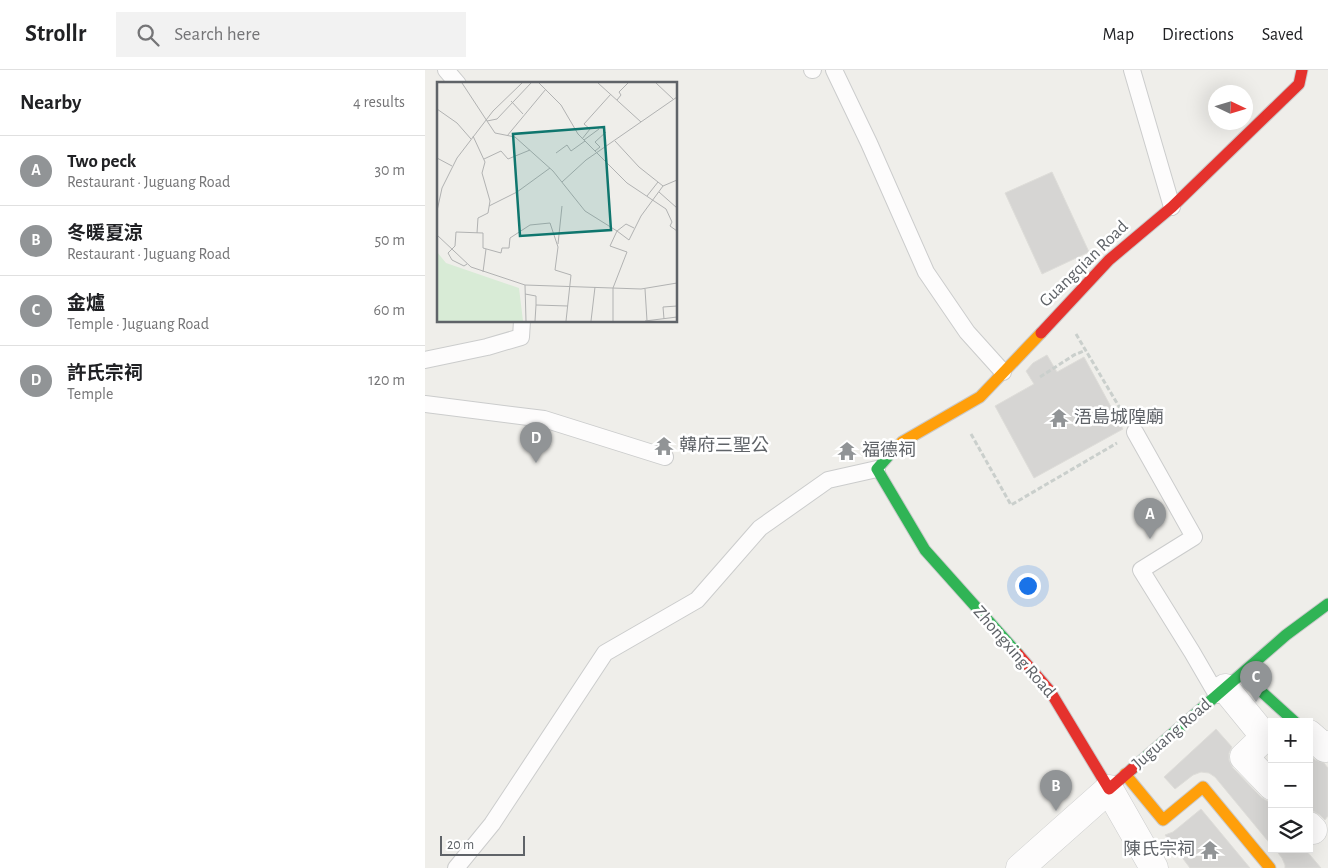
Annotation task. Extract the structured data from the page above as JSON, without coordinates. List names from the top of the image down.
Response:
{
  "streets": {
    "street": ["Guangqian Road", "Zhongxing Road", "Juguang Road"]
  },
  "crossings": [
    ["Guangqian Road", "Zhongxing Road"],
    ["Zhongxing Road", "Juguang Road"]
  ],
  "places": {
    "temple": [
      "浯島城隍廟",
      "韓府三聖公",
      "福德祠",
      "陳氏宗祠"
    ]
  },
  "scale_bar": "20 m",
  "north": "right",
  "page": {
    "header": "Strollr",
    "search": "Search here",
    "nav": ["Map", "Directions", "Saved"],
    "heading": ["Nearby", "4 results"],
    "list": [
      {
        "mark": "A",
        "name": "Two peck",
        "note": "Restaurant · Juguang Road",
        "value": "30 m"
      },
      {
        "mark": "B",
        "name": "冬暖夏涼",
        "note": "Restaurant · Juguang Road",
        "value": "50 m"
      },
      {
        "mark": "C",
        "name": "金爐",
        "note": "Temple · Juguang Road",
        "value": "60 m"
      },
      {
        "mark": "D",
        "name": "許氏宗祠",
        "note": "Temple",
        "value": "120 m"
      }
    ],
    "pins": [
      "D",
      "A",
      "C",
      "B"
    ],
    "map_buttons": ["+", "−"],
    "scale": "20 m"
  }
}
